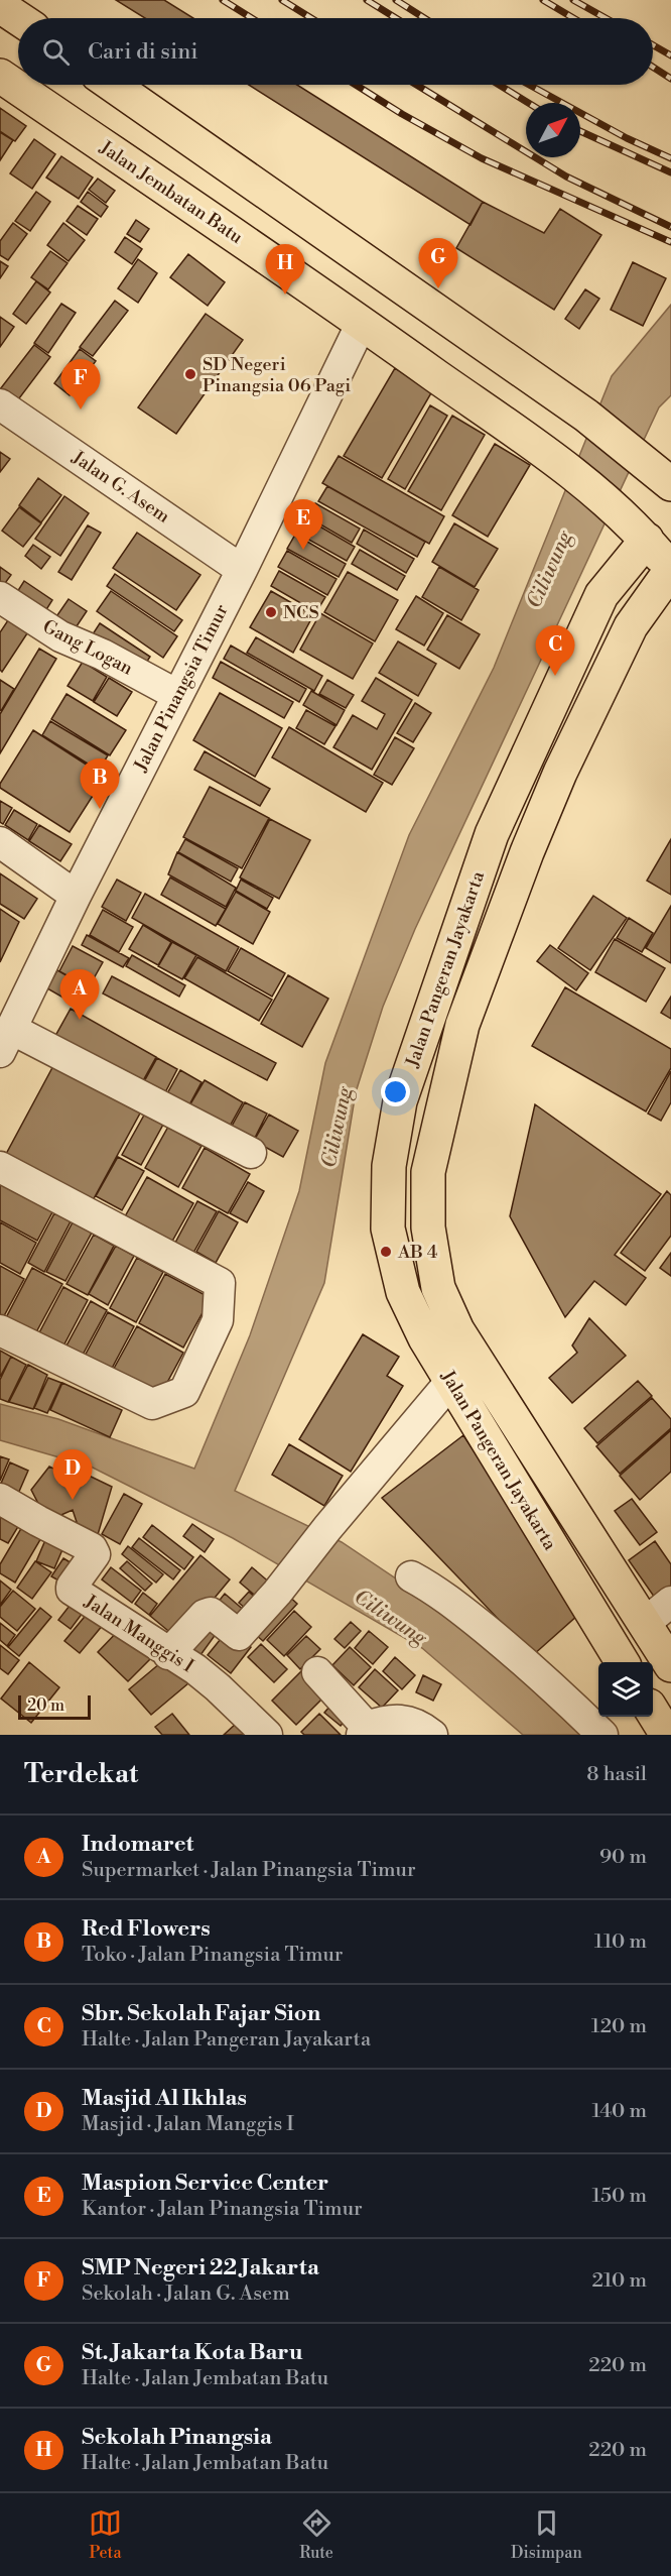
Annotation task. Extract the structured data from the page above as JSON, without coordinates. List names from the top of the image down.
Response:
{
  "streets": {
    "main road": ["Jalan Jembatan Batu", "Jalan Pangeran Jayakarta"],
    "street": [
      "Jalan G. Asem",
      "Gang Logan",
      "Jalan Pinangsia Timur",
      "Jalan Manggis I"
    ]
  },
  "crossings": [
    ["Jalan Jembatan Batu", "Jalan Pinangsia Timur"],
    ["Jalan Jembatan Batu", "Jalan Pangeran Jayakarta"],
    ["Jalan G. Asem", "Jalan Pinangsia Timur"],
    ["Gang Logan", "Jalan Pinangsia Timur"]
  ],
  "water": ["Ciliwung"],
  "places": ["SD Negeri Pinangsia 06 Pagi", "NCS", "AB 4"],
  "scale_bar": "20 m",
  "north": "top right",
  "page": {
    "search": "Cari di sini",
    "pins": [
      "G",
      "H",
      "F",
      "E",
      "C",
      "B",
      "A",
      "D"
    ],
    "scale": "20 m",
    "heading": ["Terdekat", "8 hasil"],
    "list": [
      {
        "mark": "A",
        "name": "Indomaret",
        "note": "Supermarket · Jalan Pinangsia Timur",
        "value": "90 m"
      },
      {
        "mark": "B",
        "name": "Red Flowers",
        "note": "Toko · Jalan Pinangsia Timur",
        "value": "110 m"
      },
      {
        "mark": "C",
        "name": "Sbr. Sekolah Fajar Sion",
        "note": "Halte · Jalan Pangeran Jayakarta",
        "value": "120 m"
      },
      {
        "mark": "D",
        "name": "Masjid Al Ikhlas",
        "note": "Masjid · Jalan Manggis I",
        "value": "140 m"
      },
      {
        "mark": "E",
        "name": "Maspion Service Center",
        "note": "Kantor · Jalan Pinangsia Timur",
        "value": "150 m"
      },
      {
        "mark": "F",
        "name": "SMP Negeri 22 Jakarta",
        "note": "Sekolah · Jalan G. Asem",
        "value": "210 m"
      },
      {
        "mark": "G",
        "name": "St. Jakarta Kota Baru",
        "note": "Halte · Jalan Jembatan Batu",
        "value": "220 m"
      },
      {
        "mark": "H",
        "name": "Sekolah Pinangsia",
        "note": "Halte · Jalan Jembatan Batu",
        "value": "220 m"
      }
    ],
    "nav": ["Peta", "Rute", "Disimpan"]
  }
}
